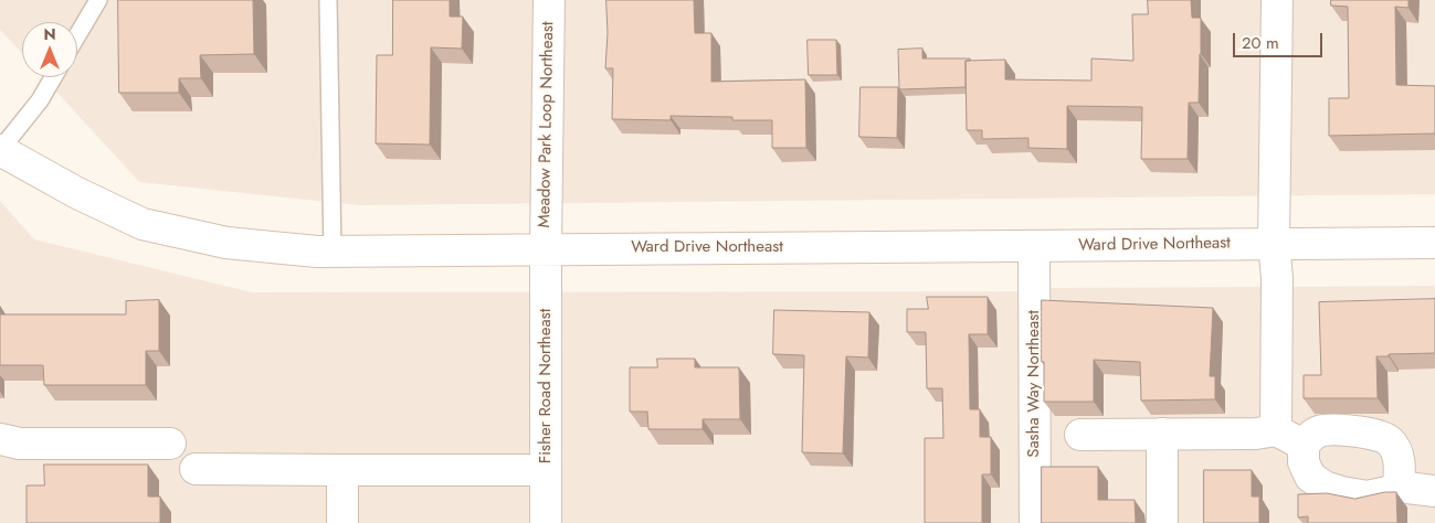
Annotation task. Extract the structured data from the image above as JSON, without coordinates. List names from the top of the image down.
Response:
{
  "streets": {
    "street": [
      "Meadow Park Loop Northeast",
      "Ward Drive Northeast",
      "Sasha Way Northeast",
      "Fisher Road Northeast"
    ]
  },
  "crossings": [
    ["Meadow Park Loop Northeast", "Ward Drive Northeast"],
    ["Meadow Park Loop Northeast", "Fisher Road Northeast"],
    ["Ward Drive Northeast", "Sasha Way Northeast"],
    ["Ward Drive Northeast", "Fisher Road Northeast"]
  ],
  "scale_bar": "20 m",
  "north": "top"
}
